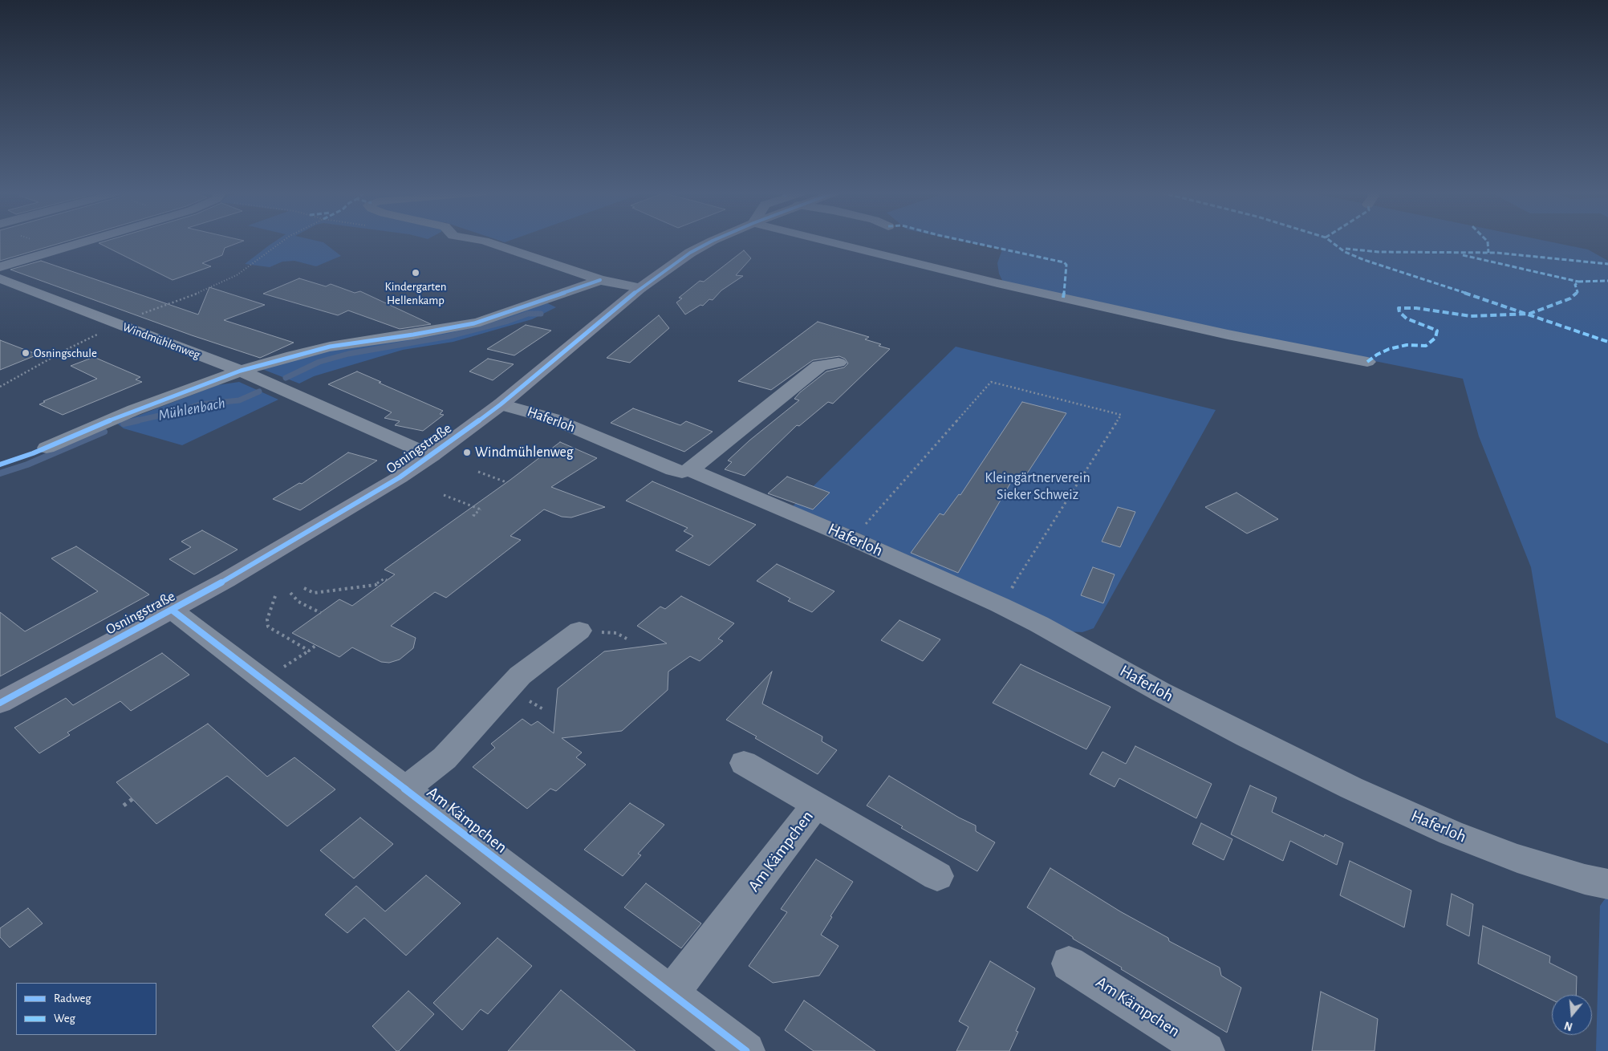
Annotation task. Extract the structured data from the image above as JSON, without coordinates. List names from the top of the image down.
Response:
{
  "streets": {
    "main road": ["Osningstraße"],
    "street": ["Windmühlenweg", "Haferloh", "Am Kämpchen"]
  },
  "crossings": [
    ["Windmühlenweg", "Osningstraße"],
    ["Haferloh", "Osningstraße"],
    ["Osningstraße", "Am Kämpchen"]
  ],
  "water": ["Mühlenbach"],
  "parks": ["Kleingärtnerverein Sieker Schweiz"],
  "places": ["Kindergarten Hellenkamp", "Osningschule", "Windmühlenweg"],
  "legend": ["Radweg", "Weg"],
  "north": "bottom"
}
